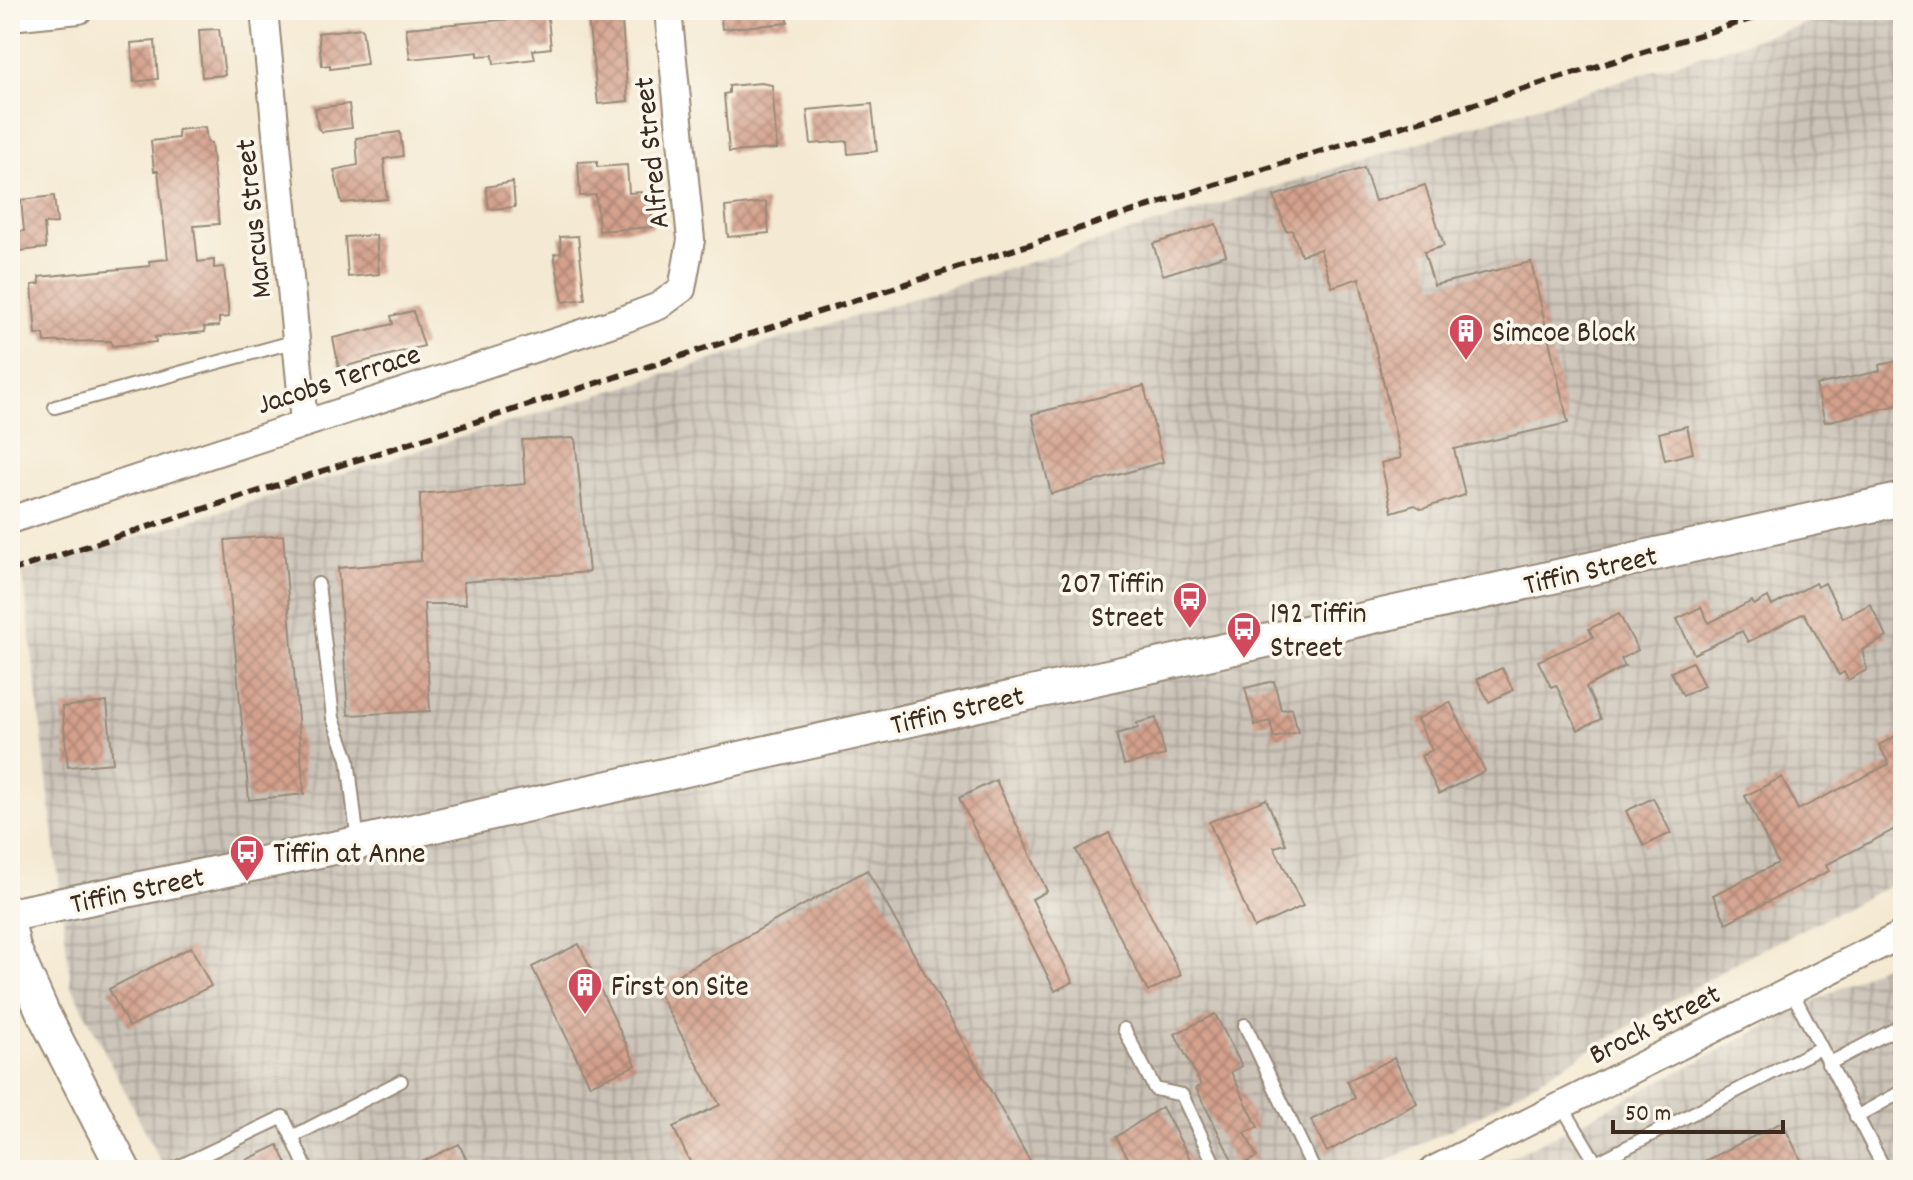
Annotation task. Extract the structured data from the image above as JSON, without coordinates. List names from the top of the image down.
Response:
{
  "streets": {
    "street": [
      "Alfred Street",
      "Marcus Street",
      "Jacobs Terrace",
      "Tiffin Street",
      "Brock Street"
    ]
  },
  "crossings": [
    ["Alfred Street", "Jacobs Terrace"],
    ["Marcus Street", "Jacobs Terrace"]
  ],
  "places": {
    "building": ["Simcoe Block", "First on Site"],
    "bus stop": ["207 Tiffin Street", "192 Tiffin Street", "Tiffin at Anne"]
  },
  "scale_bar": "50 m"
}
